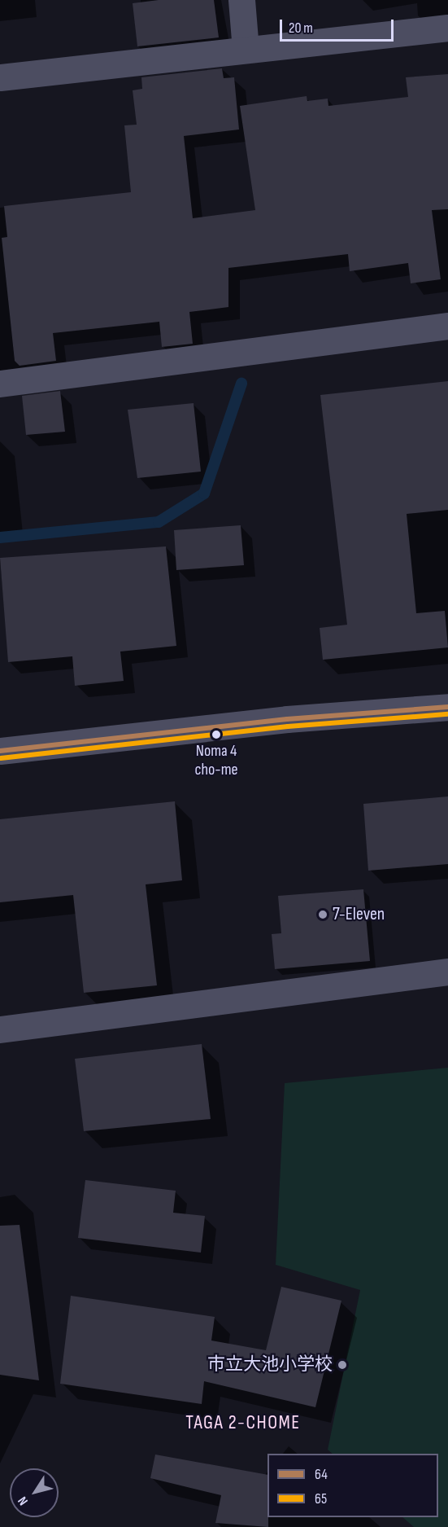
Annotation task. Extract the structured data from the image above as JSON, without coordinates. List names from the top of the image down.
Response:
{
  "districts": ["TAGA 2-CHOME"],
  "places": ["Noma 4 cho-me", "7-Eleven", "市立大池小学校"],
  "lines": ["transit line 64", "transit line 65"],
  "legend": ["64", "65"],
  "scale_bar": "20 m",
  "north": "bottom left"
}
